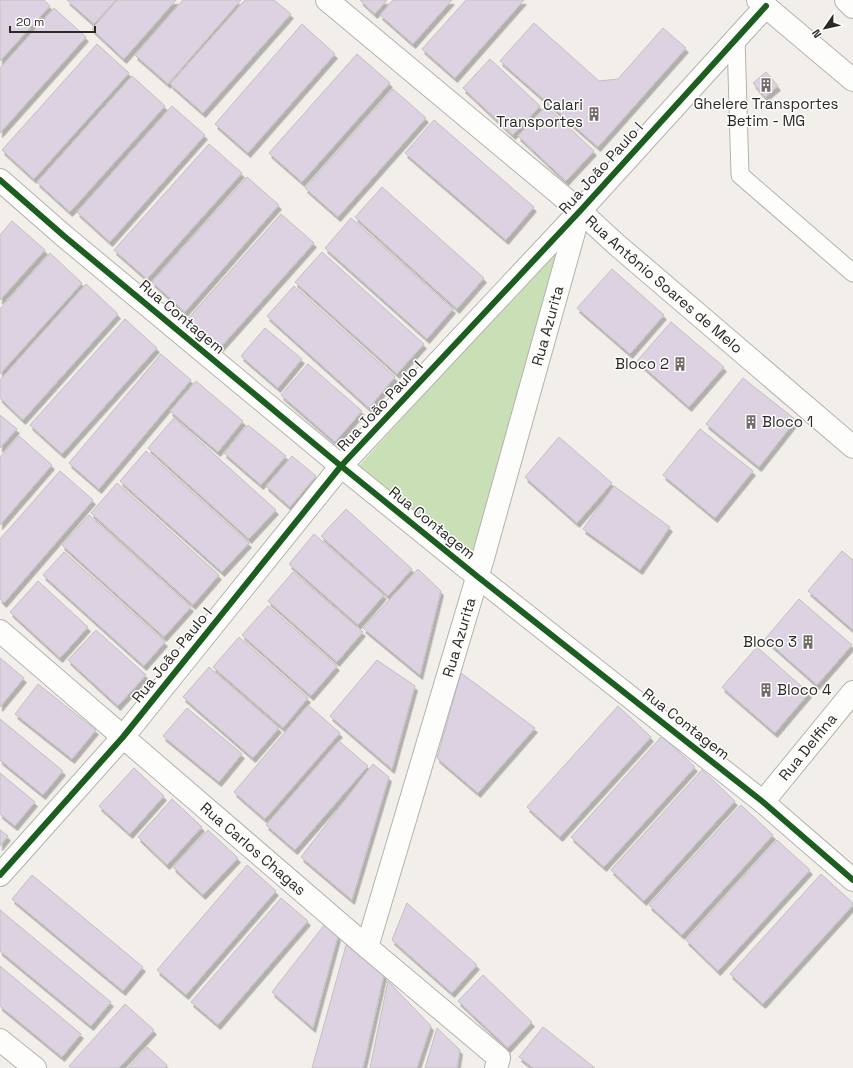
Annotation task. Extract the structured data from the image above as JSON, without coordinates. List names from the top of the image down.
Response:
{
  "streets": {
    "main road": [
      "Rua João Paulo I",
      "Rua Antônio Soares de Melo",
      "Rua Contagem",
      "Rua Azurita",
      "Rua Delfina",
      "Rua Carlos Chagas"
    ]
  },
  "crossings": [
    ["Rua João Paulo I", "Rua Antônio Soares de Melo"],
    ["Rua João Paulo I", "Rua Contagem"],
    ["Rua João Paulo I", "Rua Azurita"],
    ["Rua João Paulo I", "Rua Carlos Chagas"],
    ["Rua Antônio Soares de Melo", "Rua Azurita"],
    ["Rua Contagem", "Rua Azurita"],
    ["Rua Contagem", "Rua Delfina"],
    ["Rua Azurita", "Rua Carlos Chagas"]
  ],
  "places": {
    "building": [
      "Ghelere Transportes Betim - MG",
      "Calari Transportes",
      "Bloco 2",
      "Bloco 1",
      "Bloco 3",
      "Bloco 4"
    ]
  },
  "scale_bar": "20 m",
  "north": "bottom left"
}
